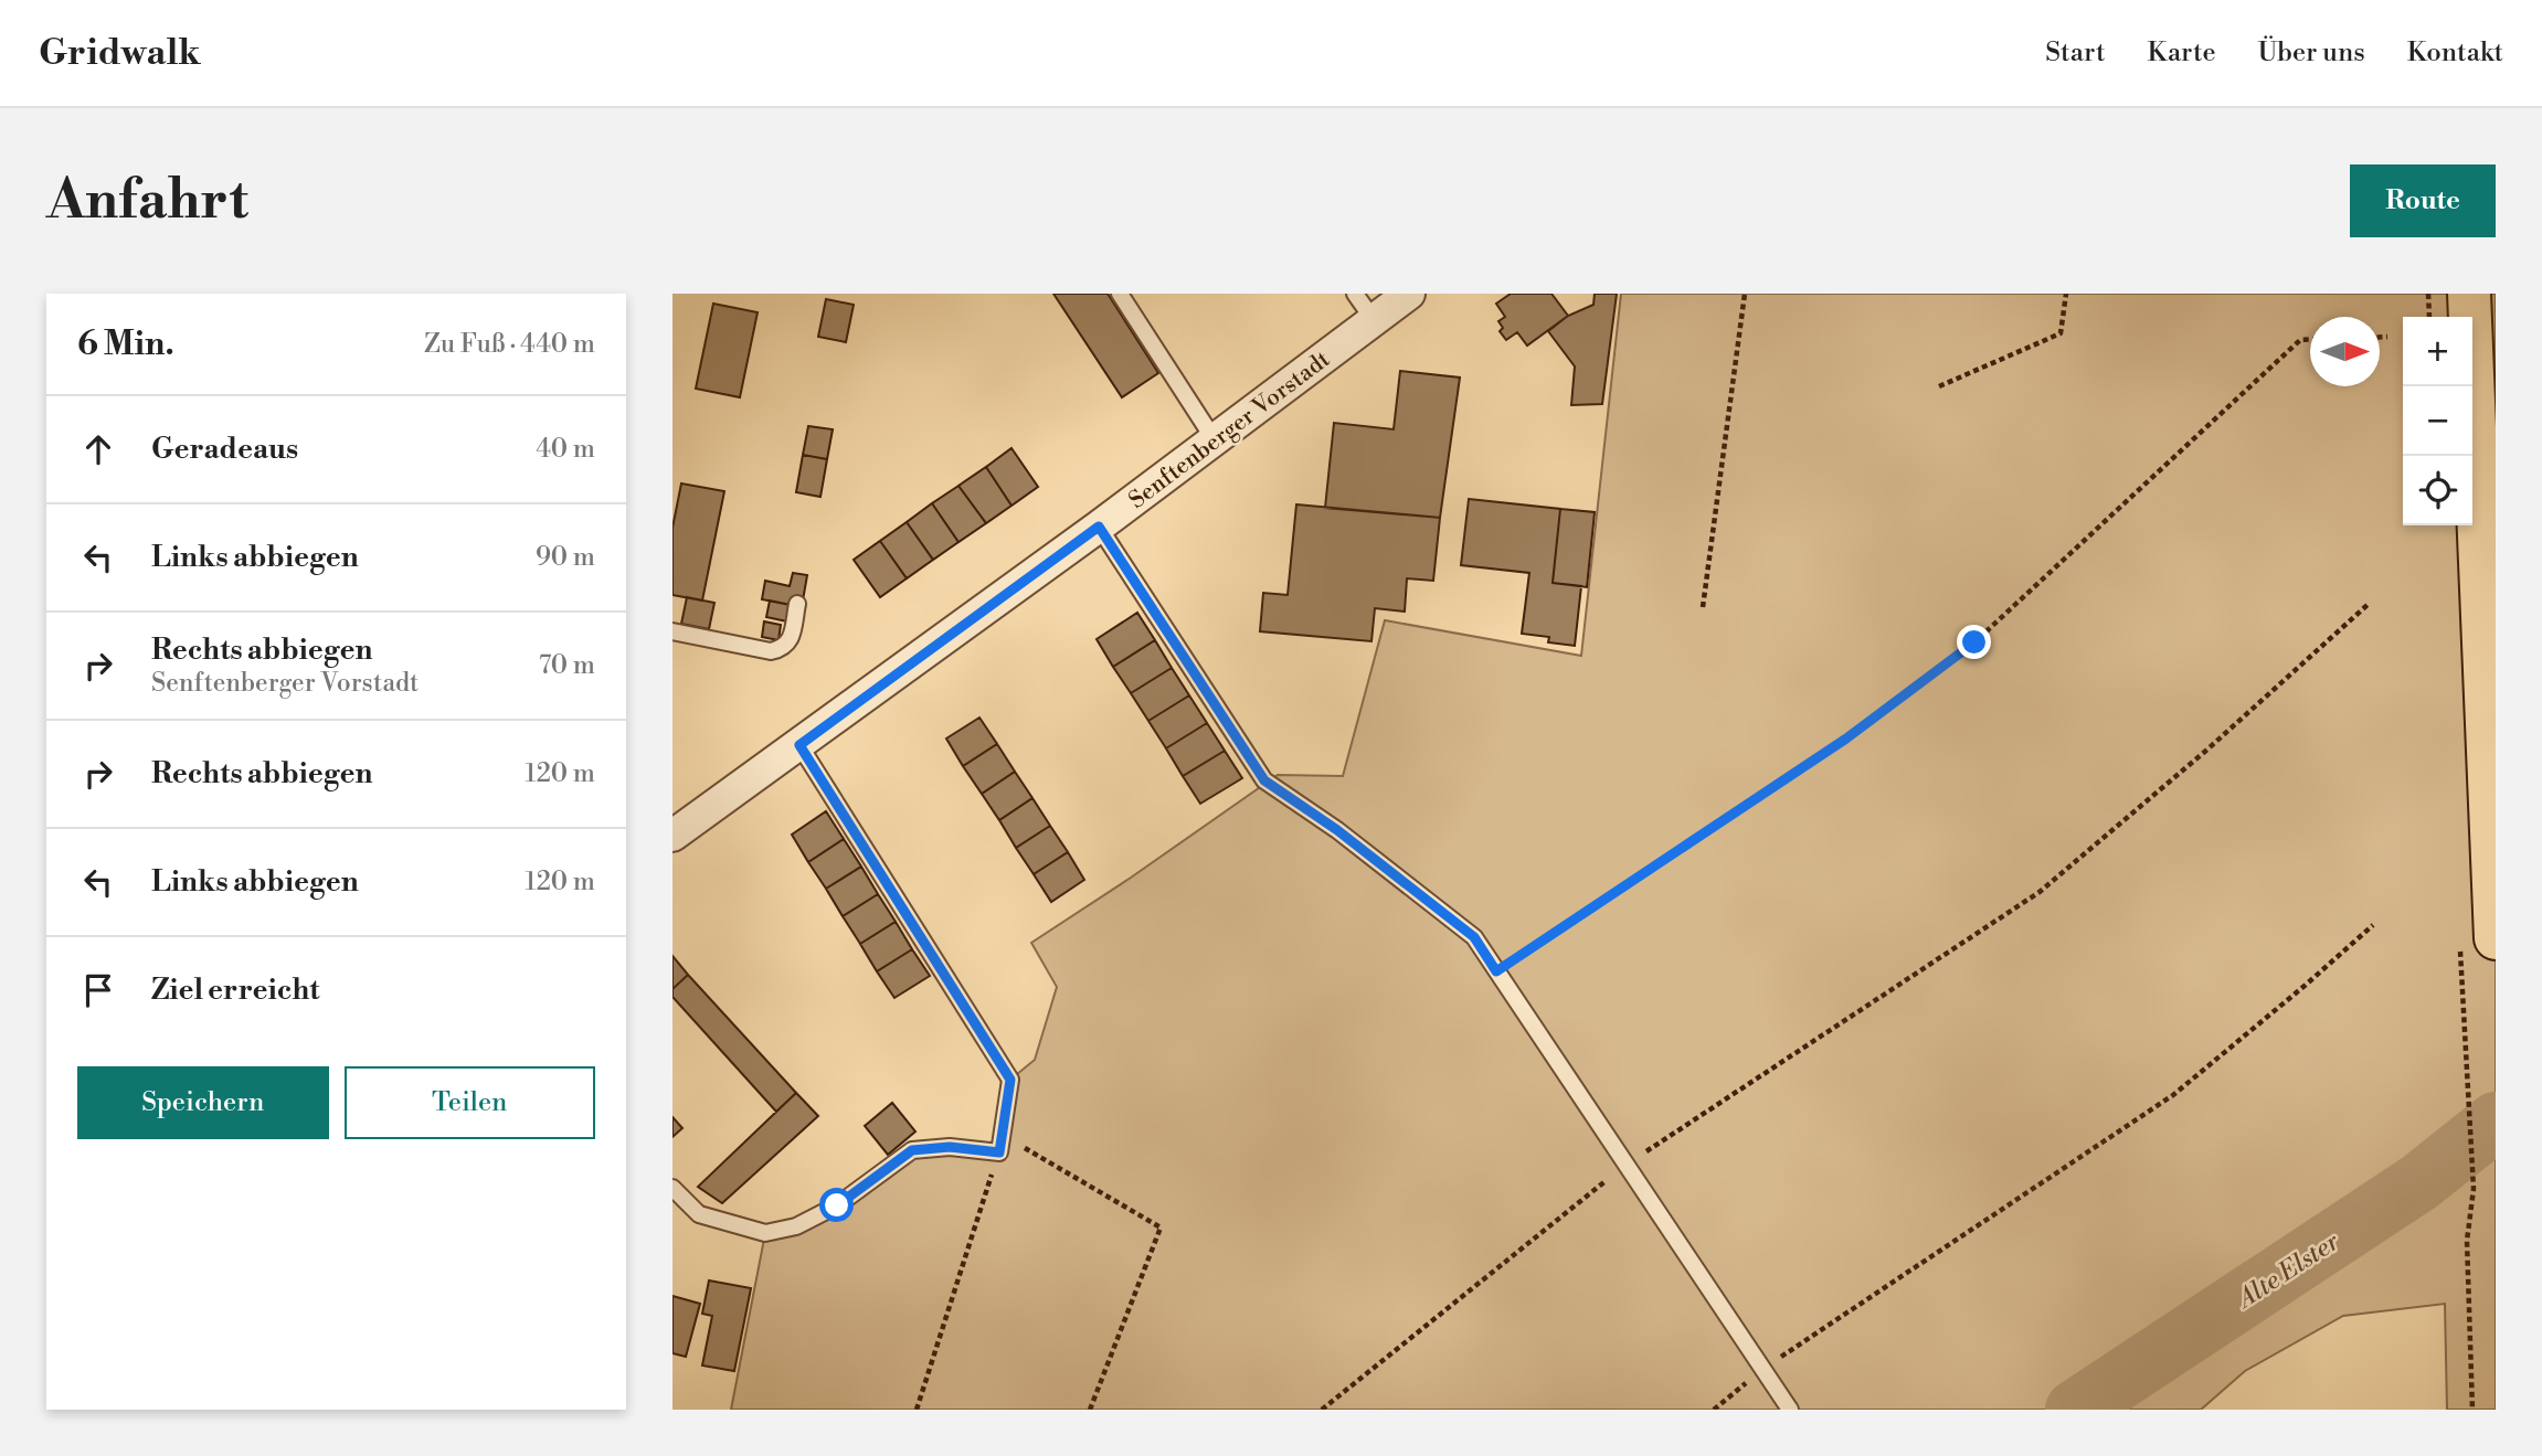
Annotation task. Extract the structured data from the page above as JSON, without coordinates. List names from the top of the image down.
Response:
{
  "streets": {
    "street": ["Senftenberger Vorstadt"]
  },
  "water": ["Alte Elster"],
  "north": "right",
  "page": {
    "header": "Gridwalk",
    "nav": [
      "Start",
      "Karte",
      "Über uns",
      "Kontakt"
    ],
    "buttons": [
      "Route",
      ["Speichern", "Teilen"]
    ],
    "title": "Anfahrt",
    "heading": ["6 Min.", "Zu Fuß · 440 m"],
    "map_buttons": ["+", "−"],
    "list": [
      ["Geradeaus", "40 m"],
      ["Links abbiegen", "90 m"],
      ["Rechts abbiegen", "Senftenberger Vorstadt", "70 m"],
      ["Rechts abbiegen", "120 m"],
      ["Links abbiegen", "120 m"],
      "Ziel erreicht"
    ]
  }
}
